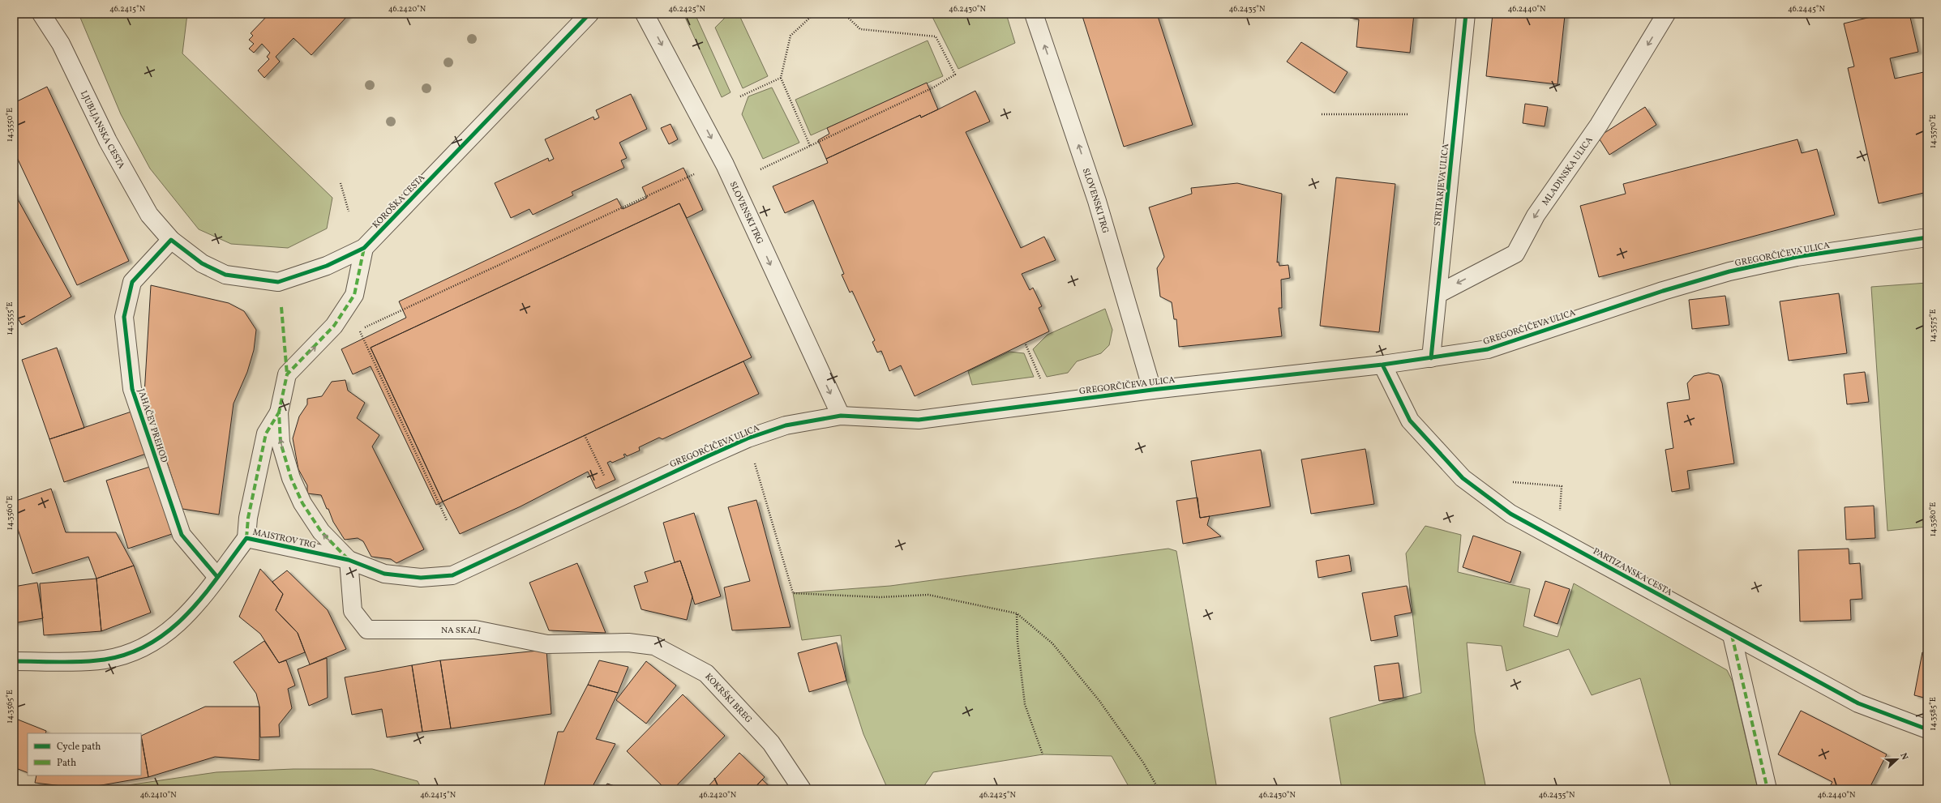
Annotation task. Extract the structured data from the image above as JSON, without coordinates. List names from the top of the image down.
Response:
{
  "streets": {
    "street": [
      "LJUBLJANSKA CESTA",
      "MLADINSKA ULICA",
      "STRITARJEVA ULICA",
      "KOROŠKA CESTA",
      "SLOVENSKI TRG",
      "GREGORČIČEVA ULICA",
      "JAHAČEV PREHOD",
      "MAISTROV TRG",
      "PARTIZANSKA CESTA",
      "NA SKALI",
      "KOKRŠKI BREG"
    ]
  },
  "crossings": [
    ["LJUBLJANSKA CESTA", "KOROŠKA CESTA"],
    ["LJUBLJANSKA CESTA", "JAHAČEV PREHOD"],
    ["MLADINSKA ULICA", "STRITARJEVA ULICA"],
    ["STRITARJEVA ULICA", "GREGORČIČEVA ULICA"],
    ["KOROŠKA CESTA", "JAHAČEV PREHOD"],
    ["SLOVENSKI TRG", "GREGORČIČEVA ULICA"],
    ["GREGORČIČEVA ULICA", "MAISTROV TRG"],
    ["GREGORČIČEVA ULICA", "PARTIZANSKA CESTA"],
    ["GREGORČIČEVA ULICA", "NA SKALI"],
    ["JAHAČEV PREHOD", "MAISTROV TRG"],
    ["MAISTROV TRG", "NA SKALI"],
    ["NA SKALI", "KOKRŠKI BREG"]
  ],
  "one_way": ["MLADINSKA ULICA"],
  "legend": ["Cycle path", "Path"],
  "north": "right",
  "coordinates": [
    "46.2415°N",
    "46.2420°N",
    "46.2425°N",
    "46.2430°N",
    "46.2435°N",
    "46.2440°N",
    "46.2445°N",
    "14.3550°E",
    "14.3570°E",
    "14.3555°E",
    "14.3575°E",
    "14.3560°E",
    "14.3580°E",
    "14.3565°E",
    "14.3585°E",
    "46.2410°N"
  ]
}
